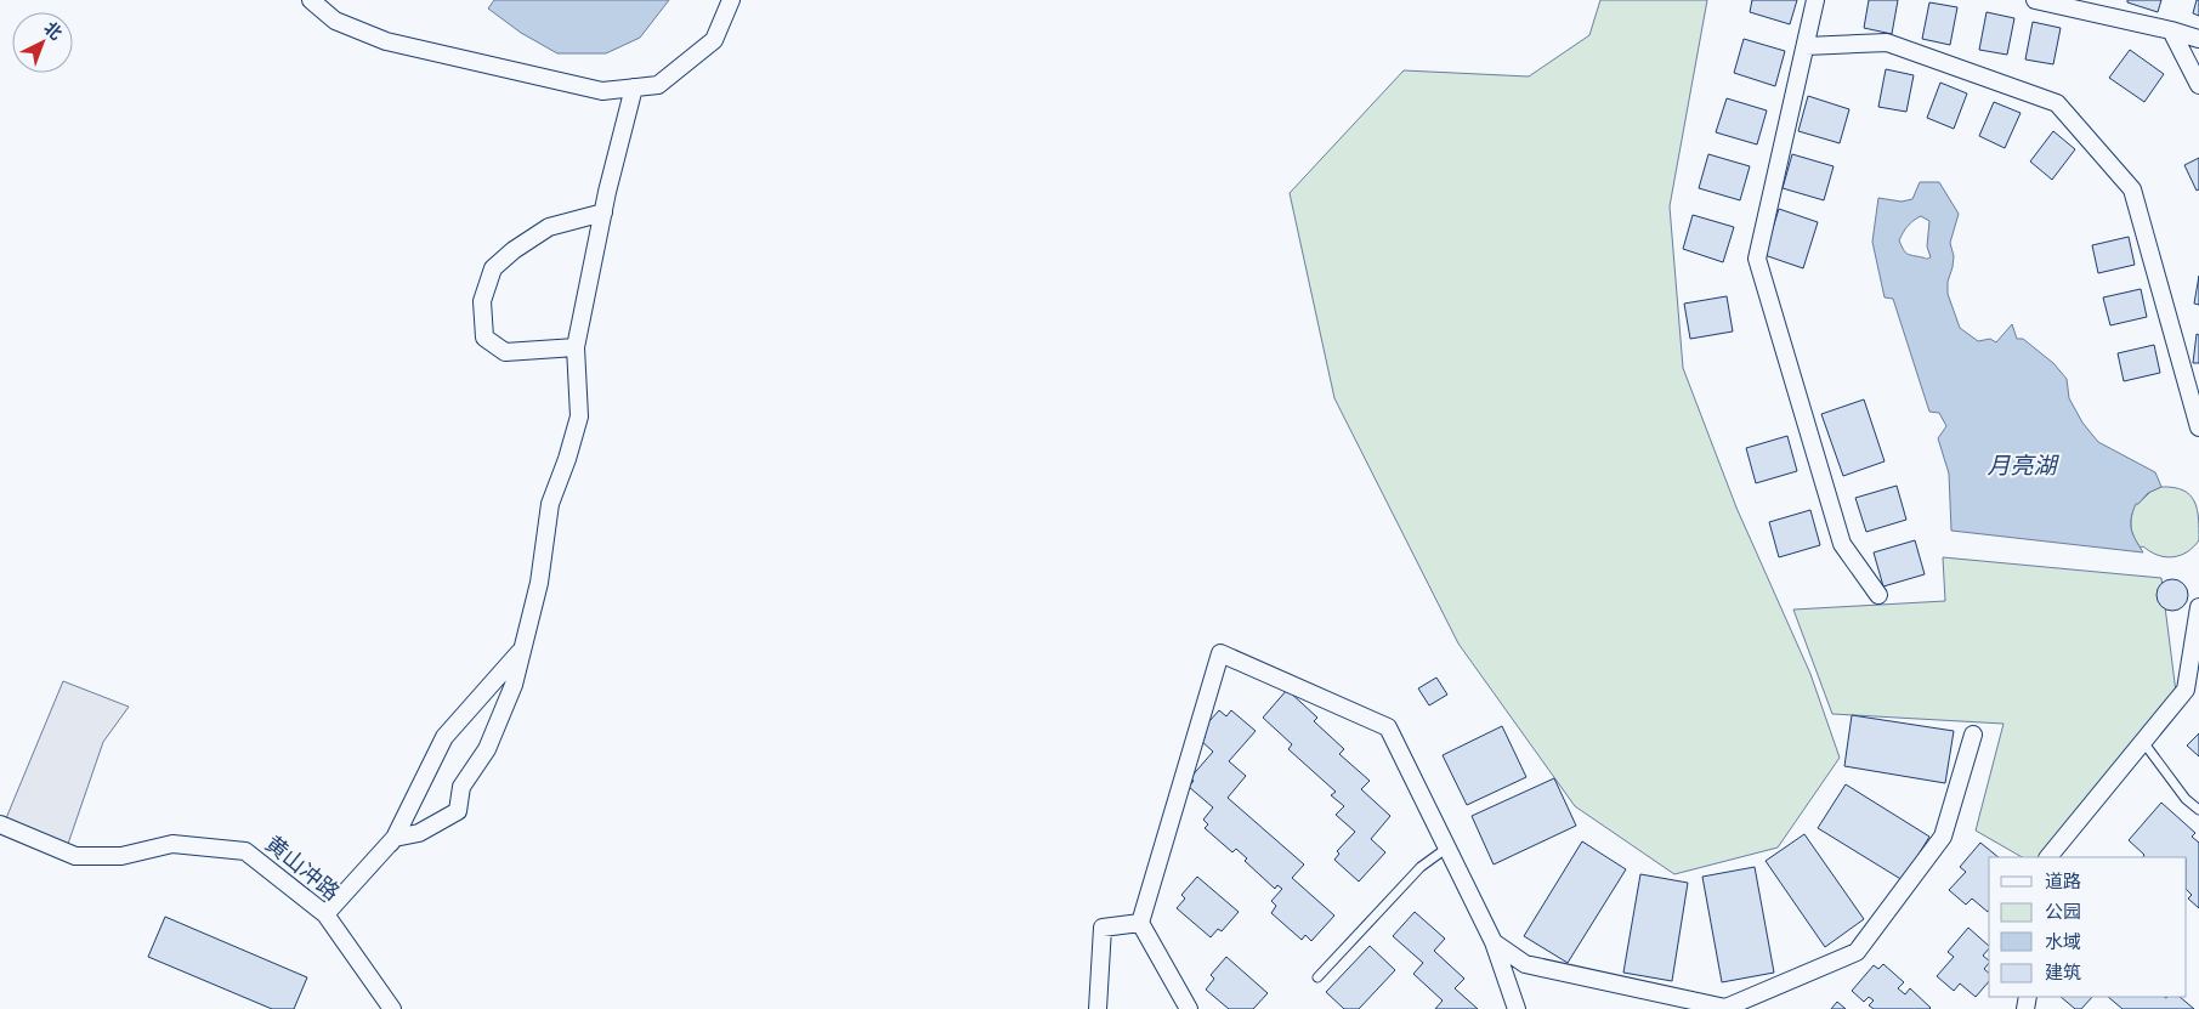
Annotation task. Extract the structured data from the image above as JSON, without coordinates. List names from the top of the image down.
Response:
{
  "streets": {
    "street": ["黄山冲路"]
  },
  "water": ["月亮湖"],
  "legend": [
    "道路",
    "公园",
    "水域",
    "建筑"
  ],
  "north": "top right"
}
